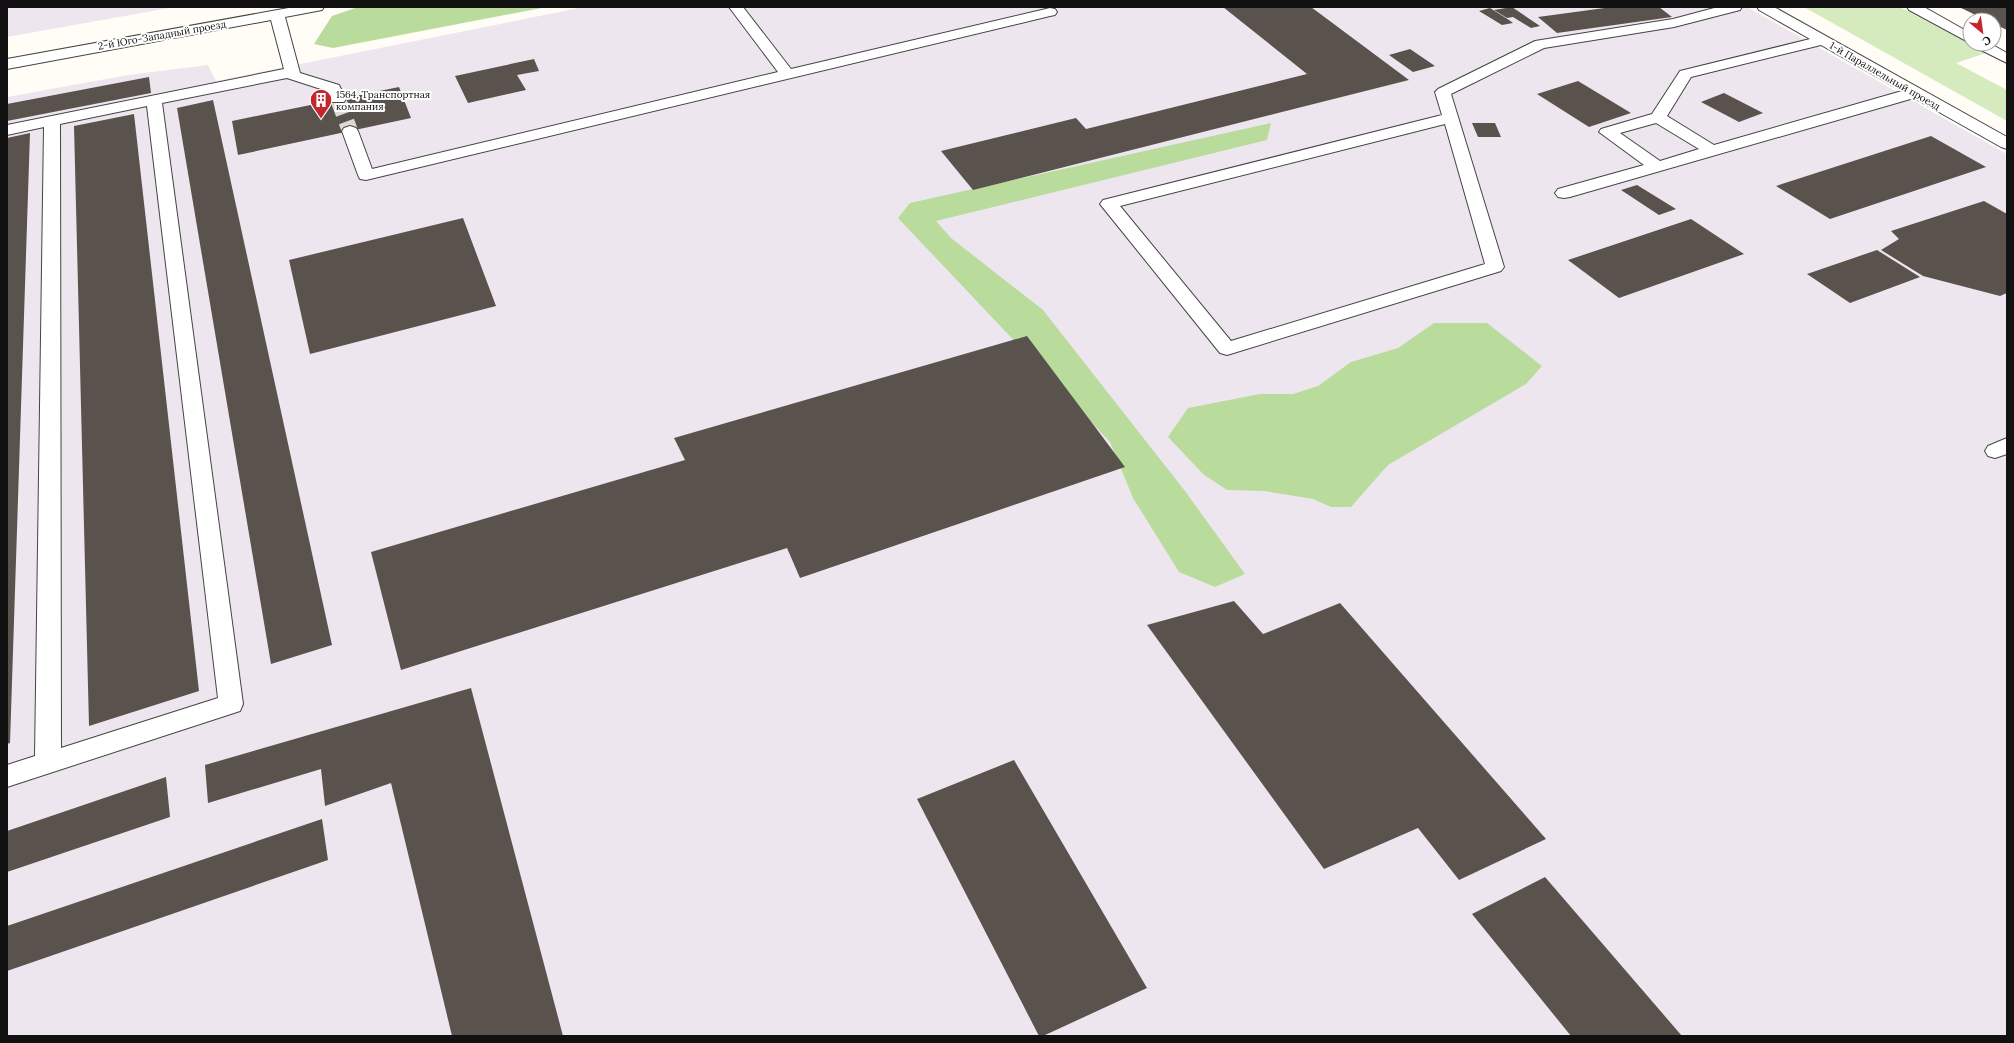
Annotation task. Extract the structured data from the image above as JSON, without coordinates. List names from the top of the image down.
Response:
{
  "streets": {
    "street": ["2-й Юго-Западный проезд", "1-й Параллельный проезд"]
  },
  "places": {
    "building": ["1564, Транспортная компания"]
  },
  "north": "bottom right"
}
